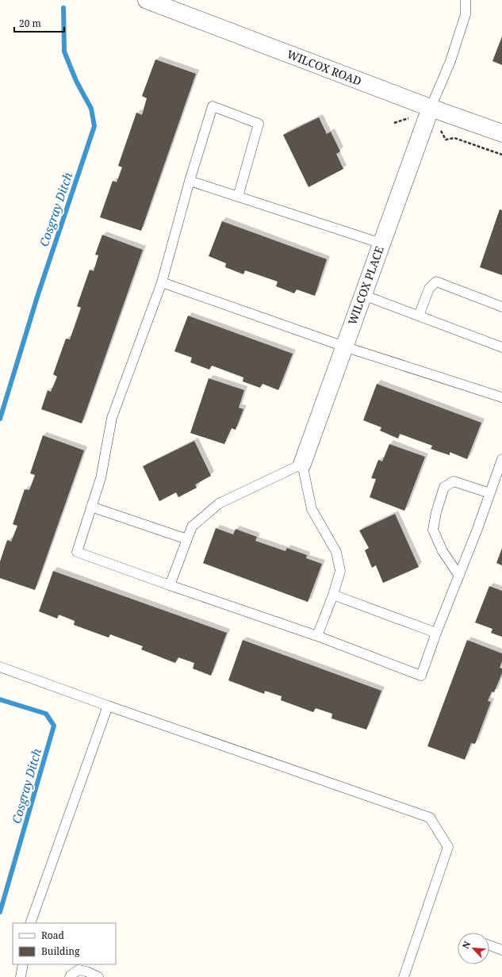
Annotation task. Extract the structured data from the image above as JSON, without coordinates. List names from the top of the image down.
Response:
{
  "streets": {
    "street": ["WILCOX ROAD", "WILCOX PLACE"]
  },
  "crossings": [
    ["WILCOX ROAD", "WILCOX PLACE"]
  ],
  "water": ["Cosgray Ditch"],
  "legend": ["Road", "Building"],
  "scale_bar": "20 m",
  "north": "top left"
}
